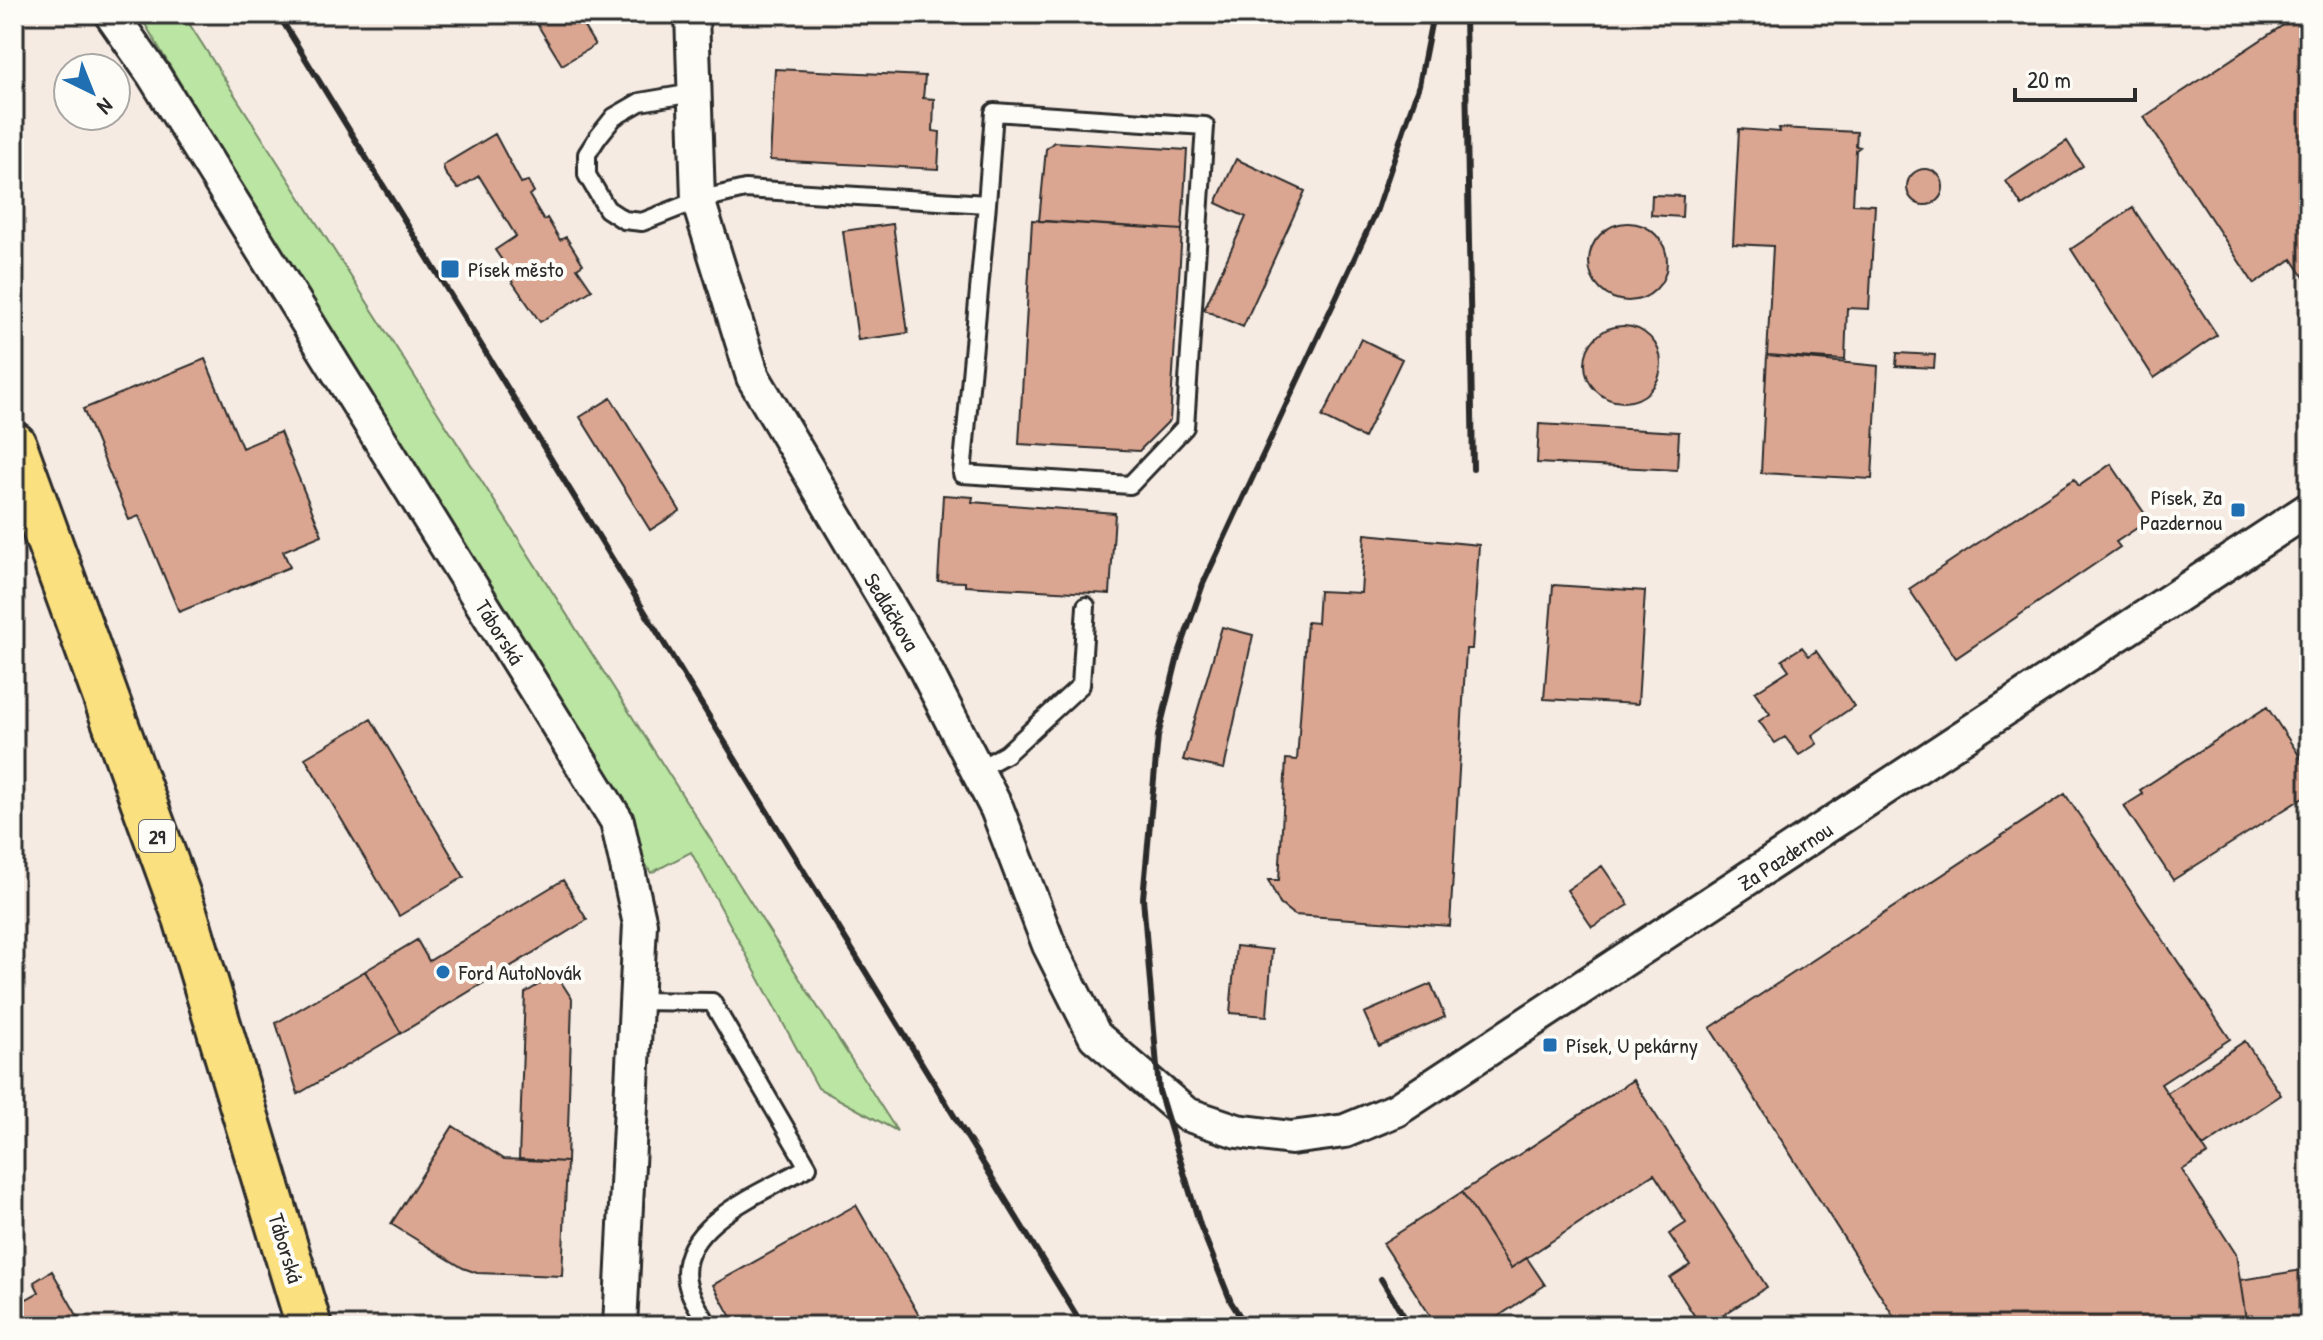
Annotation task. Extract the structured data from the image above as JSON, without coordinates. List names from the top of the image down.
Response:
{
  "streets": {
    "main road": ["Táborská", "29"],
    "street": ["Sedláčkova", "Za Pazdernou"]
  },
  "crossings": [
    ["Sedláčkova", "Za Pazdernou"]
  ],
  "places": {
    "transit": ["Písek město", "Písek, Za Pazdernou", "Písek, U pekárny"],
    "other": ["Ford AutoNovák"]
  },
  "scale_bar": "20 m",
  "north": "bottom right"
}
